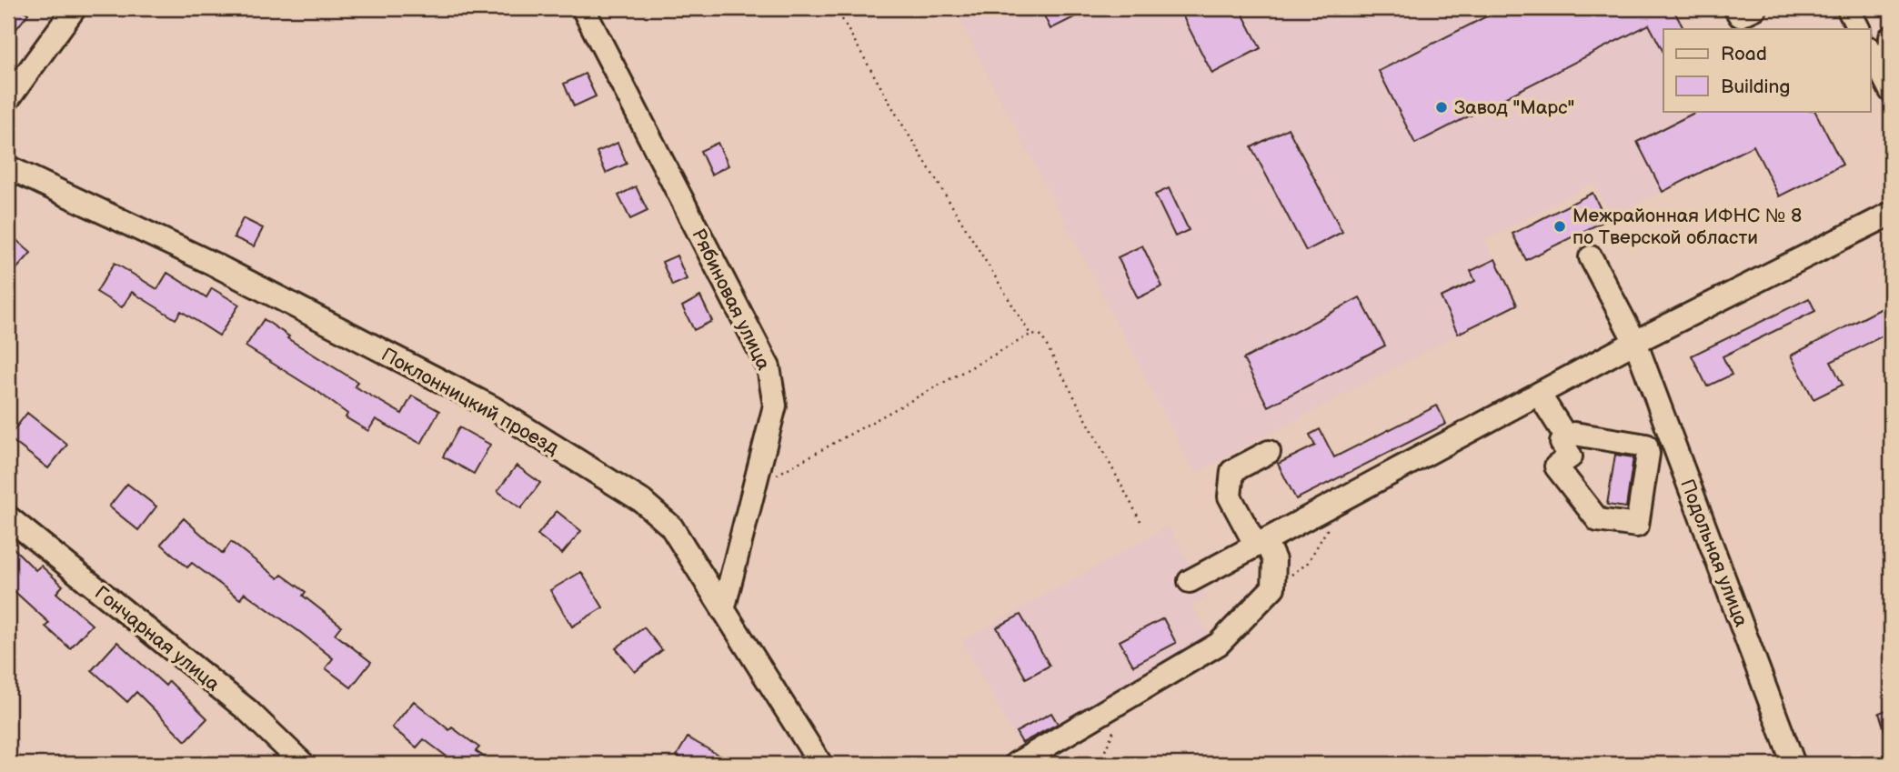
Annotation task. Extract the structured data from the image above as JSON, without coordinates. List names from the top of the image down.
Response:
{
  "streets": {
    "street": [
      "Рябиновая улица",
      "Поклонницкий проезд",
      "Подольная улица",
      "Гончарная улица"
    ]
  },
  "crossings": [
    ["Рябиновая улица", "Поклонницкий проезд"]
  ],
  "places": ["Завод \"Марс\"", "Межрайонная ИФНС № 8 по Тверской области"],
  "legend": ["Road", "Building"]
}
